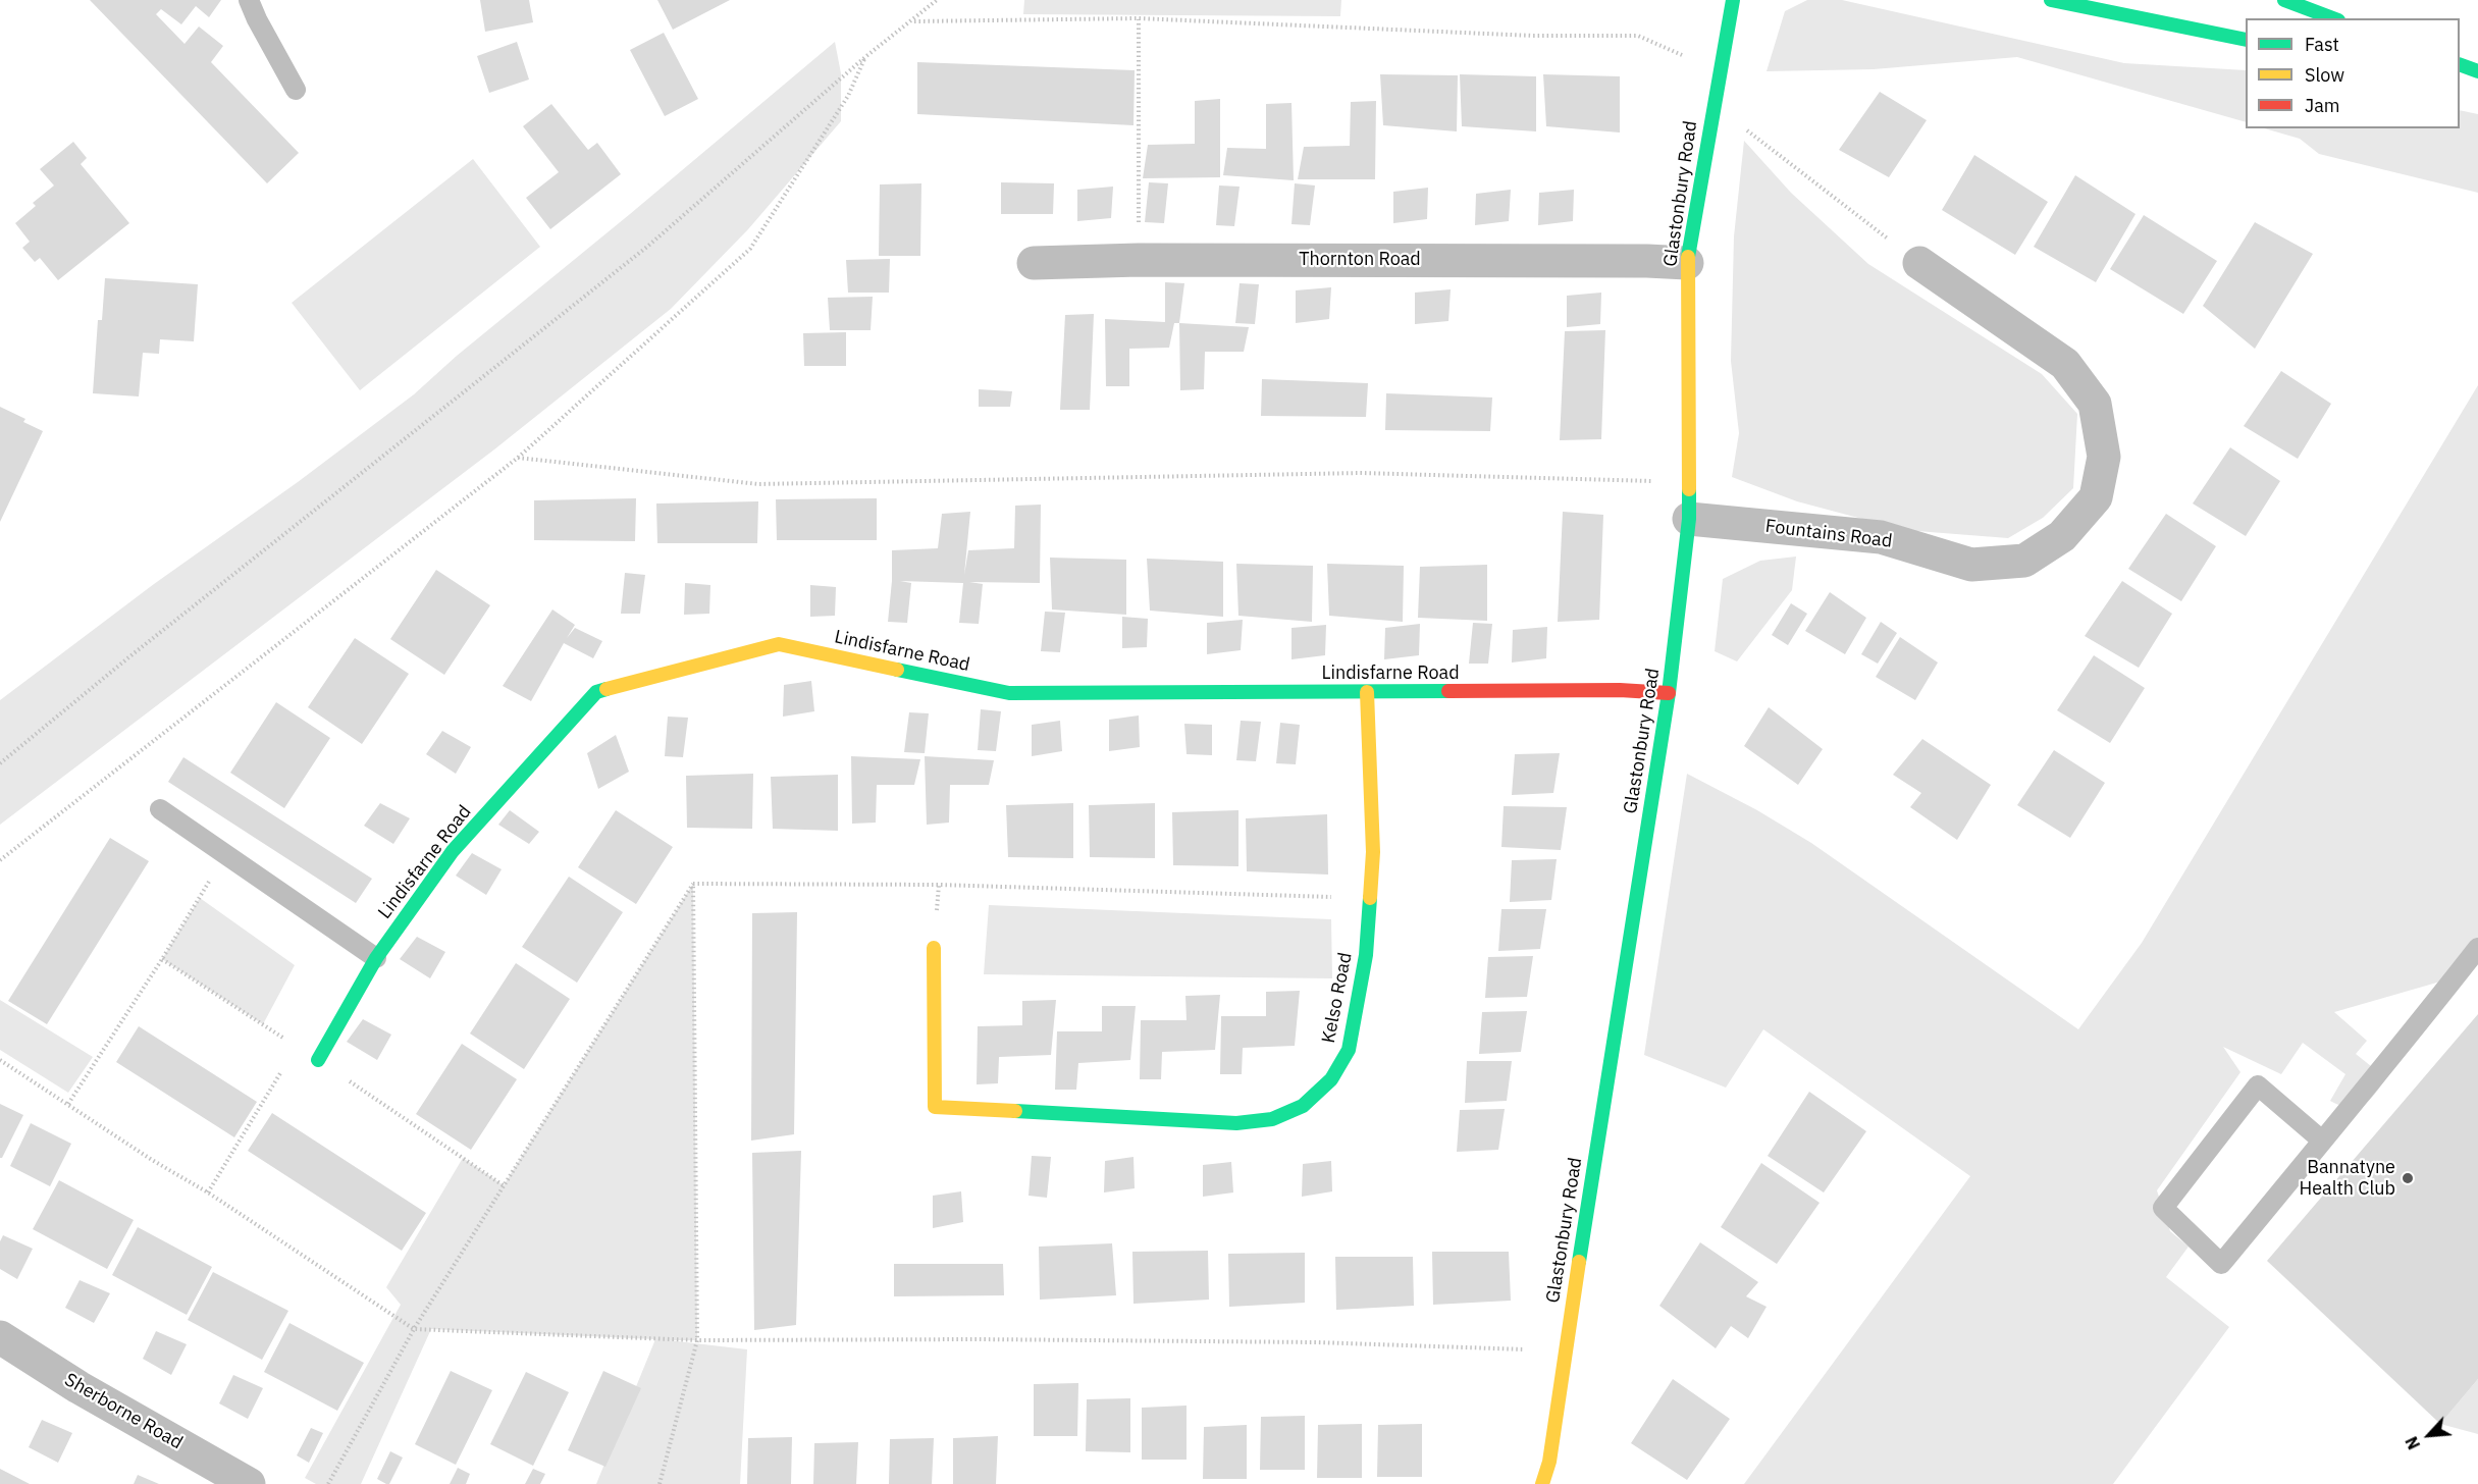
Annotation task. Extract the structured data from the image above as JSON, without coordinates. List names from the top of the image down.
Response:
{
  "streets": {
    "street": [
      "Glastonbury Road",
      "Thornton Road",
      "Fountains Road",
      "Lindisfarne Road",
      "Kelso Road",
      "Sherborne Road"
    ]
  },
  "crossings": [
    ["Glastonbury Road", "Thornton Road"],
    ["Glastonbury Road", "Fountains Road"],
    ["Glastonbury Road", "Lindisfarne Road"],
    ["Lindisfarne Road", "Kelso Road"]
  ],
  "places": ["Bannatyne Health Club"],
  "legend": ["Fast", "Slow", "Jam"],
  "north": "bottom left"
}
